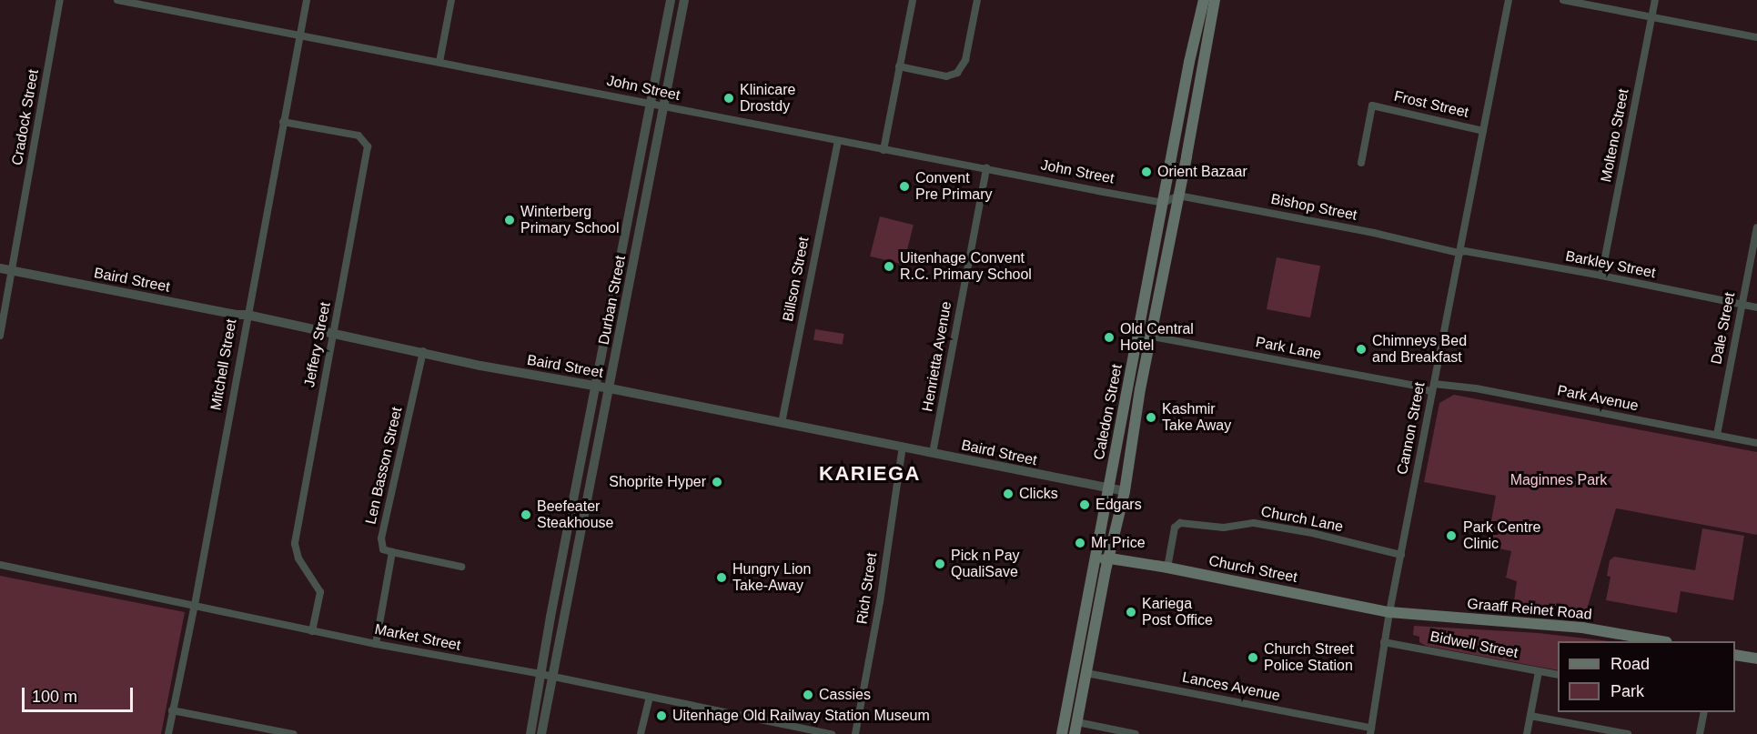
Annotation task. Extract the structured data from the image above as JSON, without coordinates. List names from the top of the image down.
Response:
{
  "streets": {
    "main road": ["Caledon Street", "Church Street", "Graaff Reinet Road"],
    "street": [
      "John Street",
      "Frost Street",
      "Cradock Street",
      "Molteno Street",
      "Bishop Street",
      "Barkley Street",
      "Billson Street",
      "Baird Street",
      "Durban Street",
      "Dale Street",
      "Jeffery Street",
      "Park Lane",
      "Henrietta Avenue",
      "Mitchell Street",
      "Park Avenue",
      "Cannon Street",
      "Len Basson Street",
      "Church Lane",
      "Rich Street",
      "Market Street",
      "Bidwell Street",
      "Lances Avenue"
    ]
  },
  "crossings": [
    ["John Street", "Billson Street"],
    ["John Street", "Durban Street"],
    ["John Street", "Henrietta Avenue"],
    ["John Street", "Mitchell Street"],
    ["John Street", "Caledon Street"],
    ["Frost Street", "Cannon Street"],
    ["Cradock Street", "Baird Street"],
    ["Molteno Street", "Barkley Street"],
    ["Bishop Street", "Barkley Street"],
    ["Bishop Street", "Caledon Street"],
    ["Bishop Street", "Cannon Street"],
    ["Barkley Street", "Dale Street"],
    ["Barkley Street", "Cannon Street"],
    ["Billson Street", "Baird Street"],
    ["Baird Street", "Durban Street"],
    ["Baird Street", "Jeffery Street"],
    ["Baird Street", "Henrietta Avenue"],
    ["Baird Street", "Mitchell Street"],
    ["Baird Street", "Caledon Street"],
    ["Baird Street", "Len Basson Street"],
    ["Baird Street", "Rich Street"],
    ["Durban Street", "Market Street"],
    ["Dale Street", "Park Avenue"],
    ["Jeffery Street", "Mitchell Street"],
    ["Jeffery Street", "Market Street"],
    ["Park Lane", "Park Avenue"],
    ["Park Lane", "Caledon Street"],
    ["Park Lane", "Cannon Street"],
    ["Mitchell Street", "Market Street"],
    ["Park Avenue", "Cannon Street"],
    ["Caledon Street", "Church Street"],
    ["Caledon Street", "Lances Avenue"],
    ["Cannon Street", "Church Lane"],
    ["Cannon Street", "Church Street"],
    ["Cannon Street", "Graaff Reinet Road"],
    ["Cannon Street", "Bidwell Street"],
    ["Cannon Street", "Lances Avenue"],
    ["Church Lane", "Church Street"],
    ["Church Street", "Graaff Reinet Road"]
  ],
  "districts": ["KARIEGA"],
  "parks": ["Maginnes Park"],
  "places": [
    "Klinicare Drostdy",
    "Orient Bazaar",
    "Convent Pre Primary",
    "Winterberg Primary School",
    "Uitenhage Convent R.C. Primary School",
    "Old Central Hotel",
    "Chimneys Bed and Breakfast",
    "Kashmir Take Away",
    "Shoprite Hyper",
    "Clicks",
    "Edgars",
    "Beefeater Steakhouse",
    "Park Centre Clinic",
    "Mr Price",
    "Pick n Pay QualiSave",
    "Hungry Lion Take-Away",
    "Kariega Post Office",
    "Church Street Police Station",
    "Cassies",
    "Uitenhage Old Railway Station Museum"
  ],
  "legend": ["Road", "Park"],
  "scale_bar": "100 m"
}
